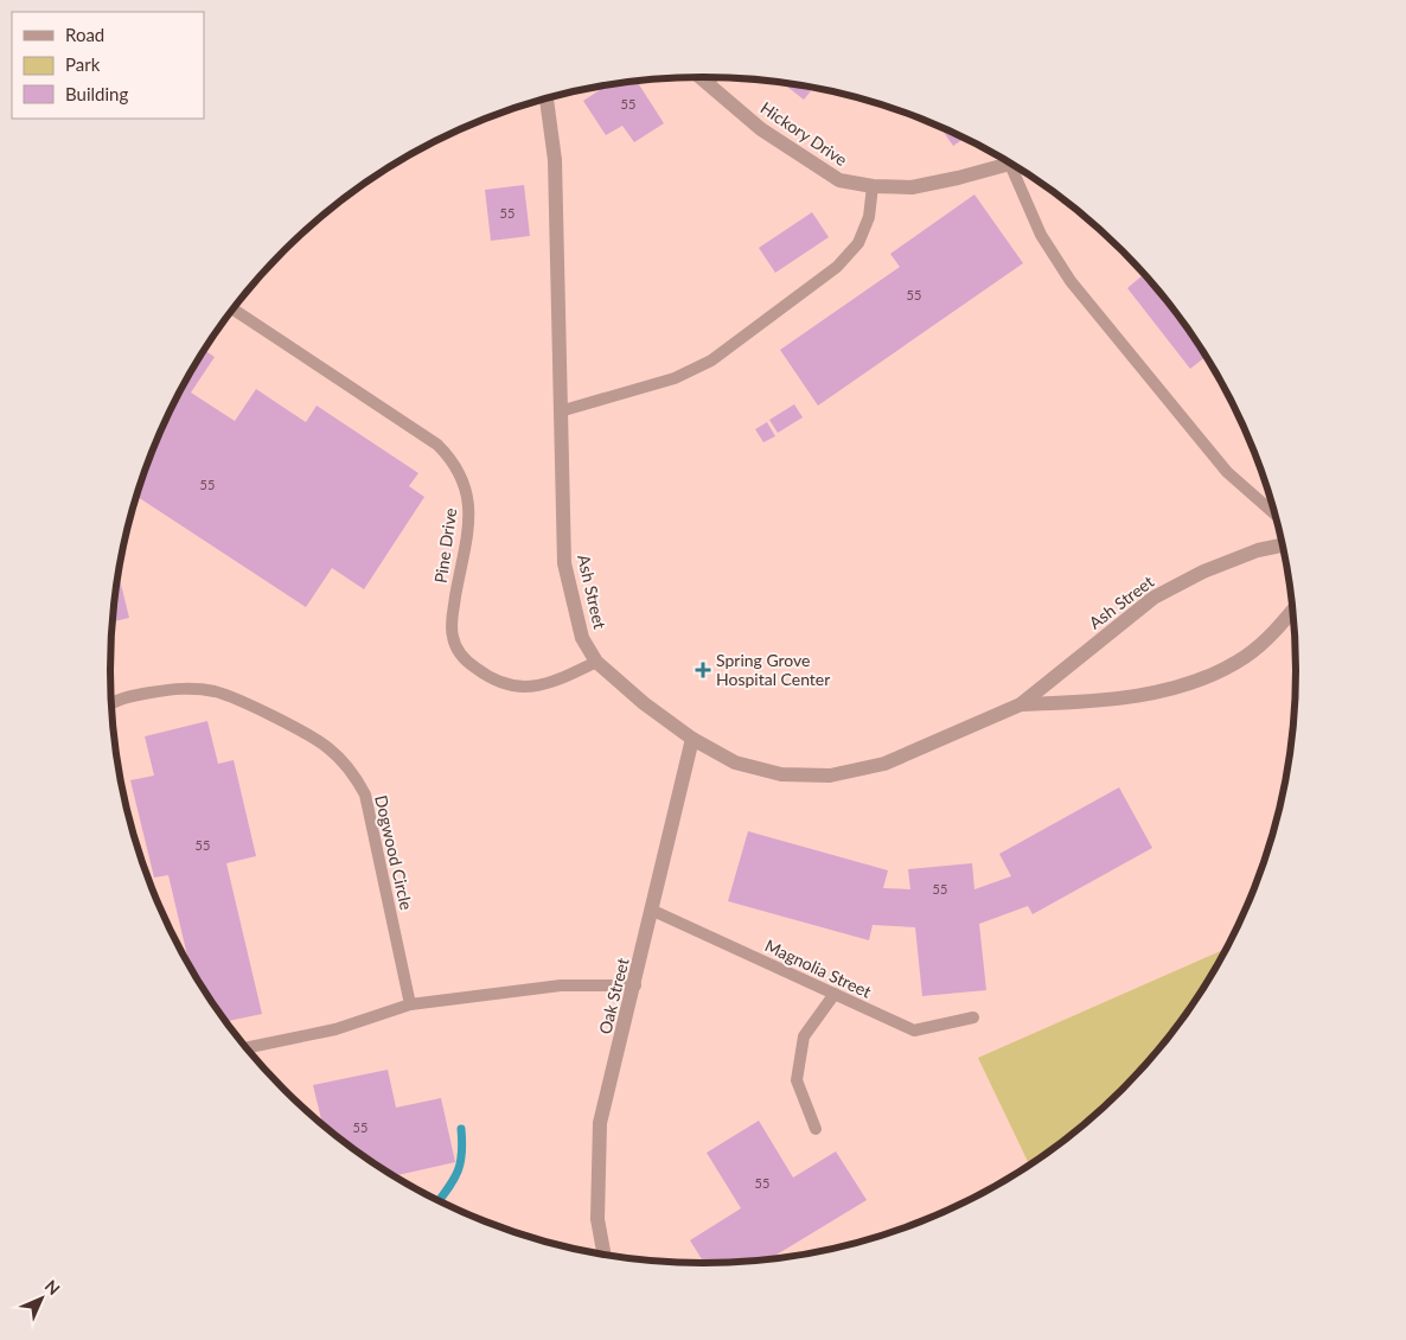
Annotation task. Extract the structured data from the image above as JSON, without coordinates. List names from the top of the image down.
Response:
{
  "streets": {
    "street": ["Hickory Drive", "Ash Street", "Oak Street"],
    "lane": ["Pine Drive", "Dogwood Circle", "Magnolia Street"]
  },
  "crossings": [
    ["Pine Drive", "Ash Street"],
    ["Ash Street", "Oak Street"],
    ["Magnolia Street", "Oak Street"]
  ],
  "places": {
    "health": ["Spring Grove Hospital Center"]
  },
  "house_numbers": [
    "55",
    "55",
    "55",
    "55",
    "55",
    "55",
    "55",
    "55"
  ],
  "legend": ["Road", "Park", "Building"],
  "north": "top right"
}
